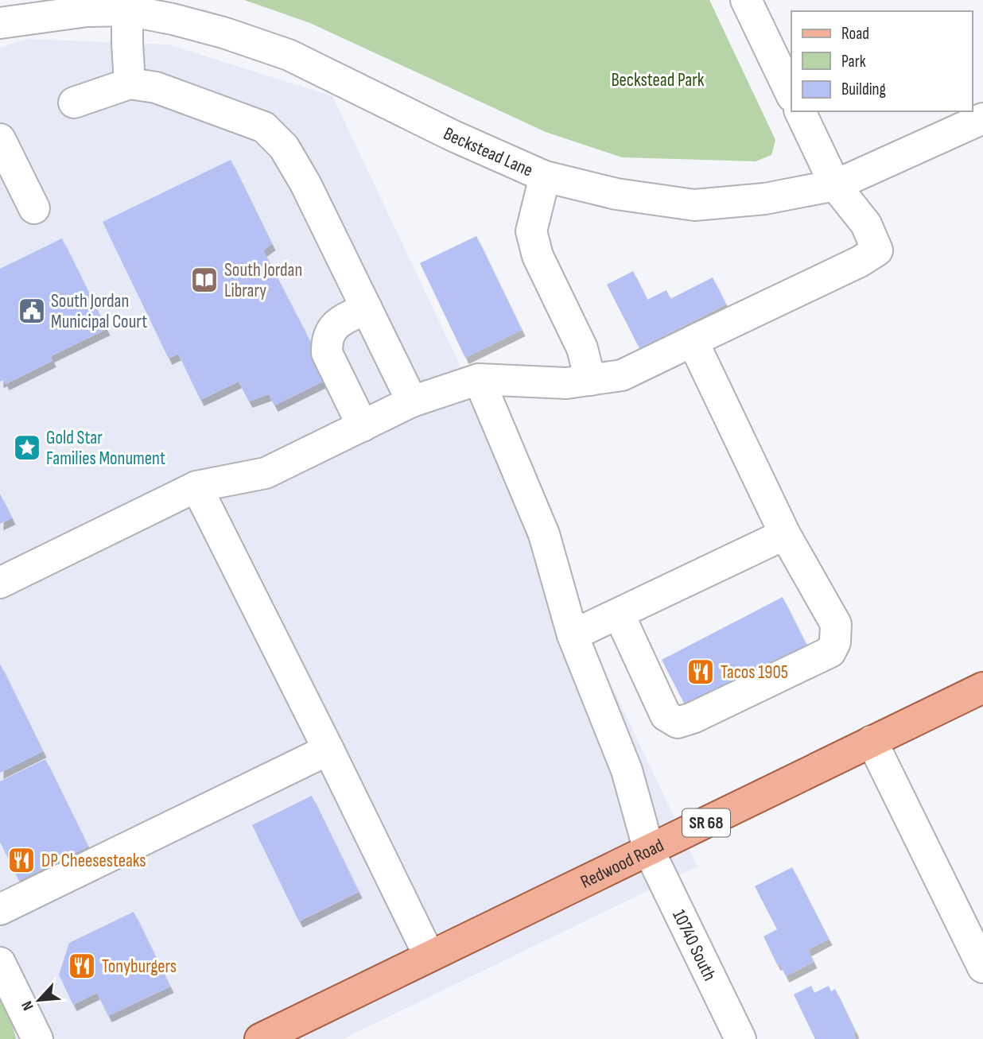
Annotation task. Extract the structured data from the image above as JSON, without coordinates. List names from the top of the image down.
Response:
{
  "streets": {
    "main road": ["SR 68", "Redwood Road"],
    "street": ["Beckstead Lane", "10740 South"]
  },
  "crossings": [
    ["Redwood Road", "10740 South"]
  ],
  "parks": ["Beckstead Park"],
  "places": {
    "library": ["South Jordan Library"],
    "public building": ["South Jordan Municipal Court"],
    "place": ["Gold Star Families Monument"],
    "restaurant": ["Tacos 1905", "DP Cheesesteaks", "Tonyburgers"]
  },
  "legend": ["Road", "Park", "Building"],
  "north": "bottom left"
}
